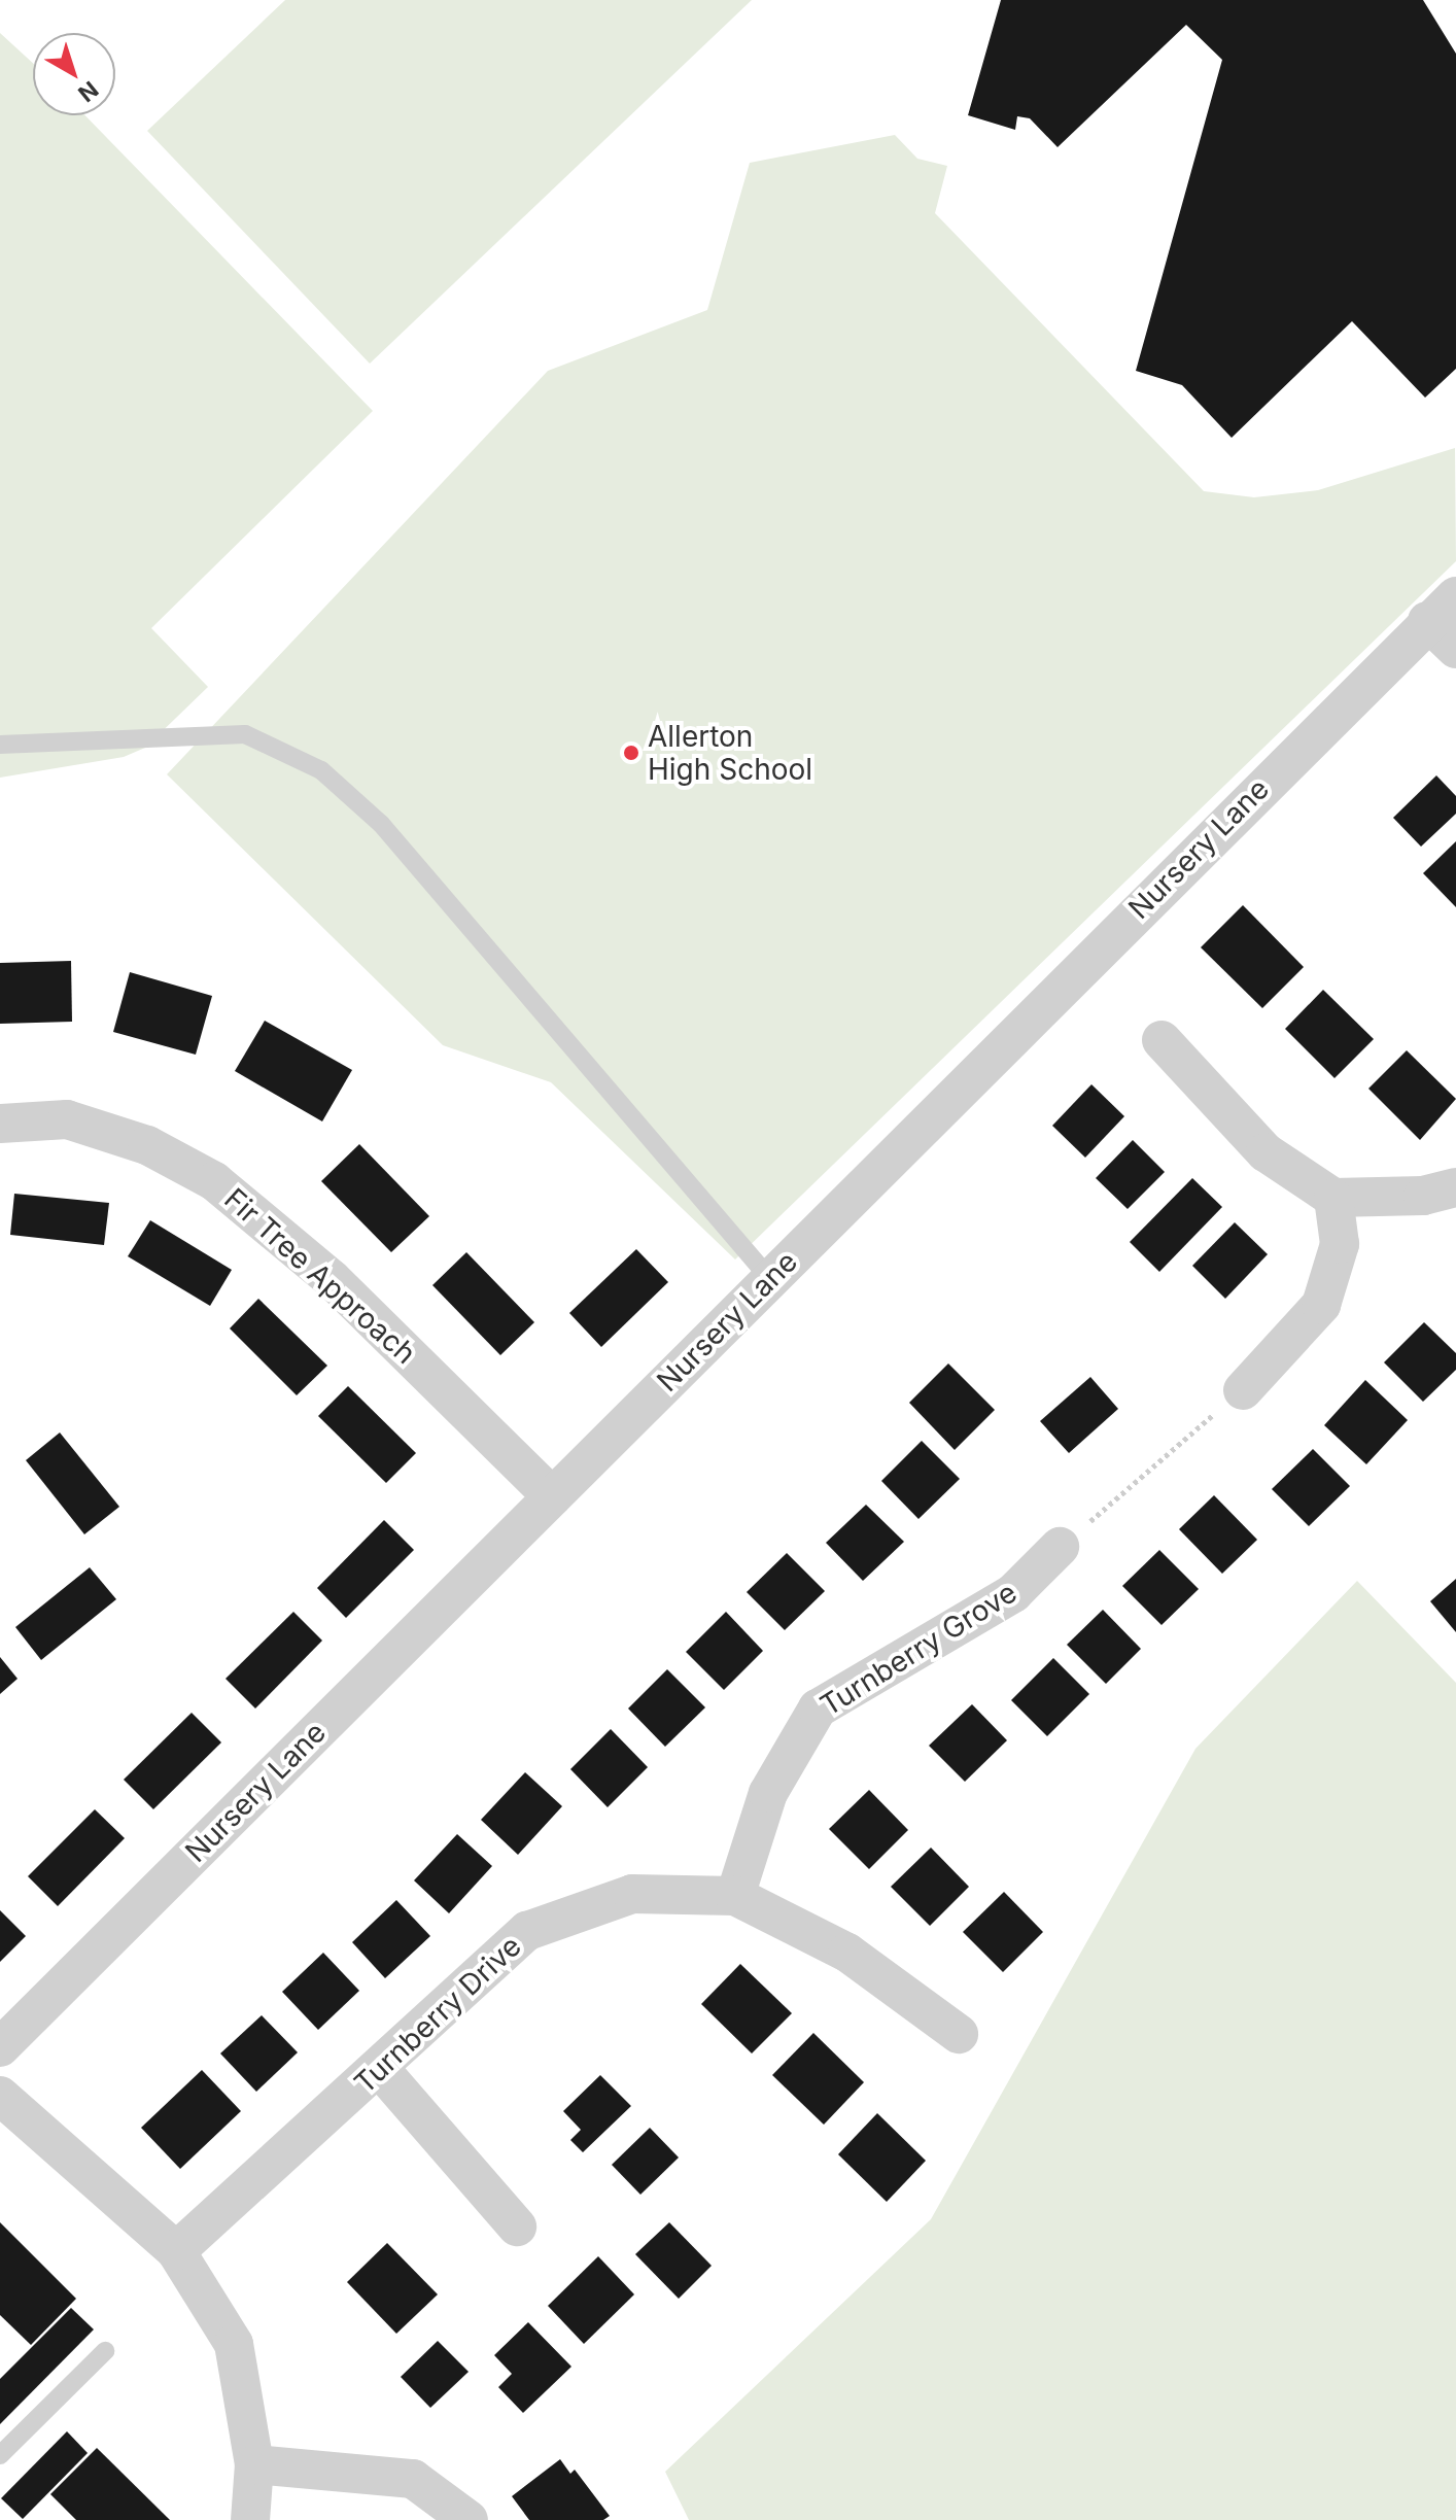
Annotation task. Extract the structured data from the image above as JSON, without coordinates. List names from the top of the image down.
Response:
{
  "streets": {
    "street": [
      "Nursery Lane",
      "Fir Tree Approach",
      "Turnberry Grove",
      "Turnberry Drive"
    ]
  },
  "crossings": [
    ["Nursery Lane", "Fir Tree Approach"],
    ["Turnberry Grove", "Turnberry Drive"]
  ],
  "places": ["Allerton High School"],
  "north": "bottom right"
}
